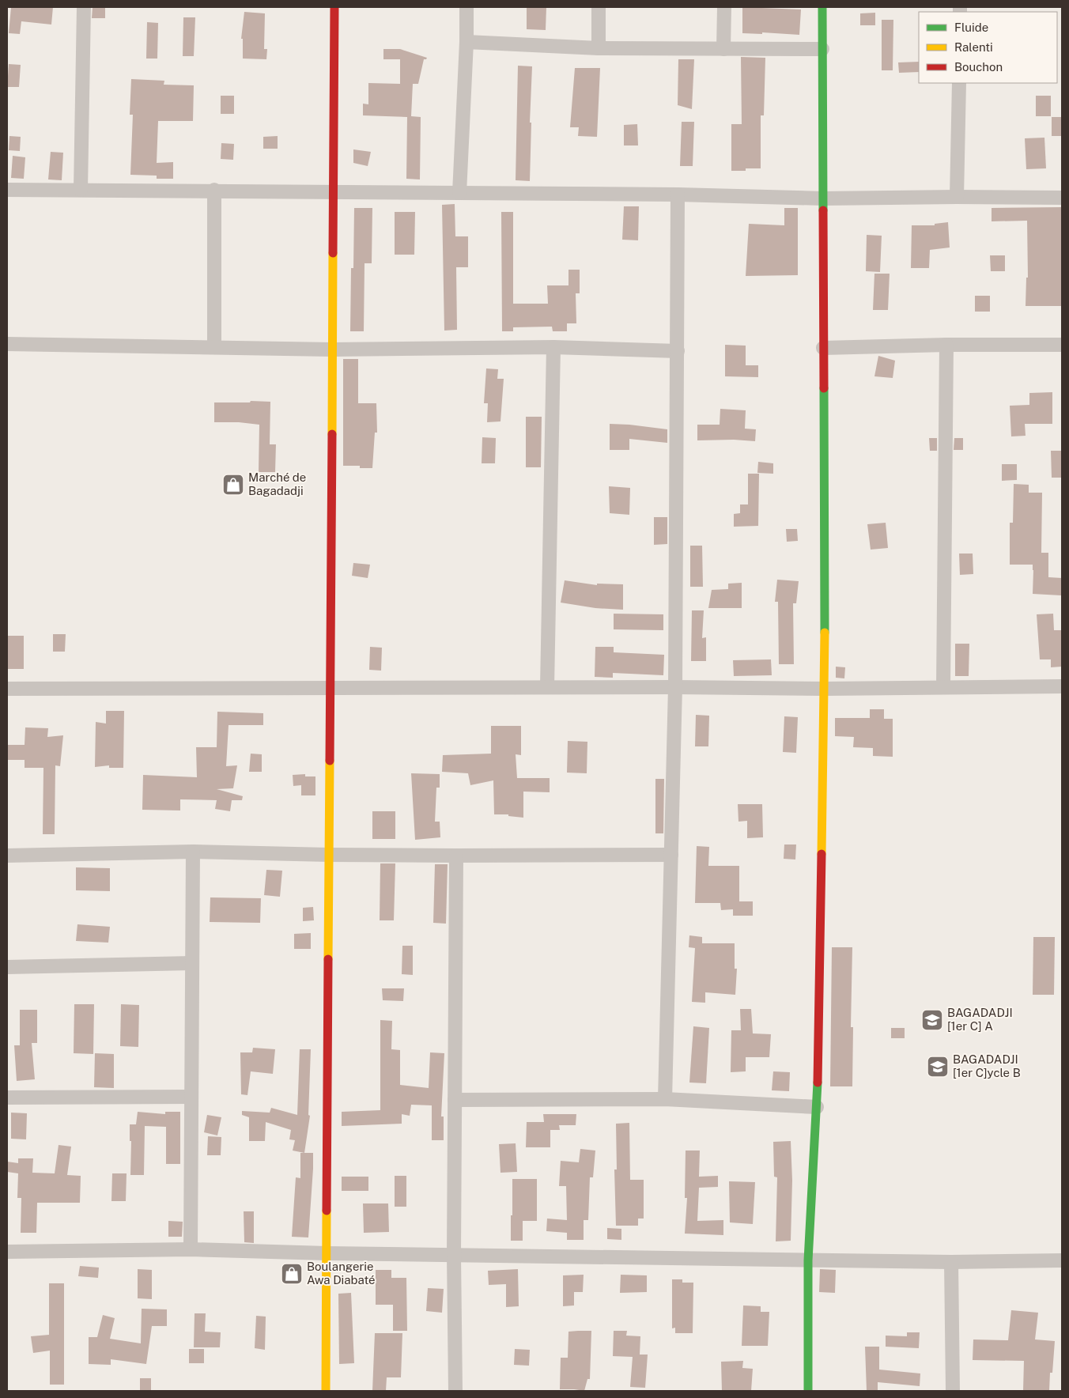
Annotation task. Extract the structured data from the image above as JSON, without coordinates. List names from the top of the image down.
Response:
{
  "places": {
    "shop": ["Marché de Bagadadji", "Boulangerie Awa Diabaté"],
    "school or university": ["BAGADADJI [1er C] A", "BAGADADJI [1er C]ycle B"]
  },
  "legend": ["Fluide", "Ralenti", "Bouchon"]
}
